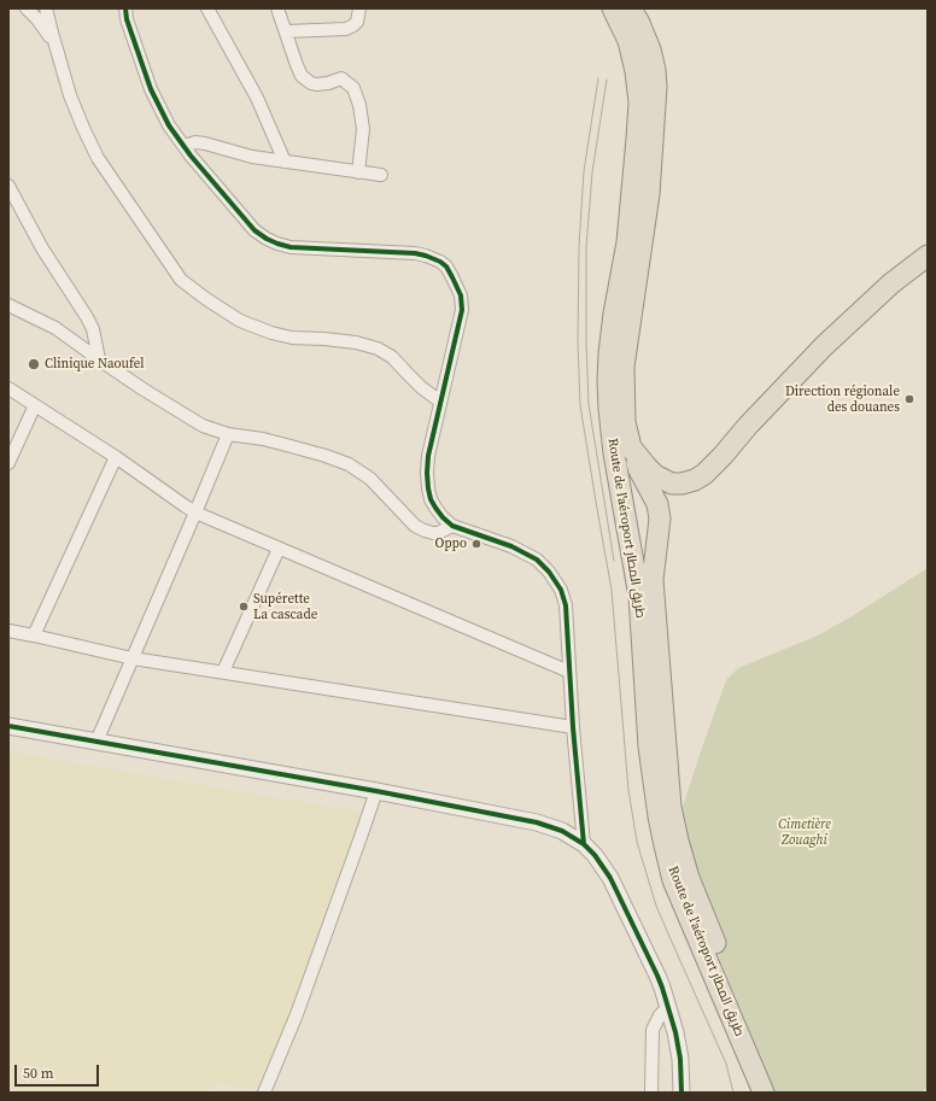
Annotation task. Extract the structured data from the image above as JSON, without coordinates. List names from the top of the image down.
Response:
{
  "streets": {
    "highway": ["Route de l'aéroport طريق المطار"]
  },
  "parks": ["Cimetière Zouaghi"],
  "places": [
    "Clinique Naoufel",
    "Direction régionale des douanes",
    "Oppo",
    "Supérette La cascade"
  ],
  "scale_bar": "50 m"
}
